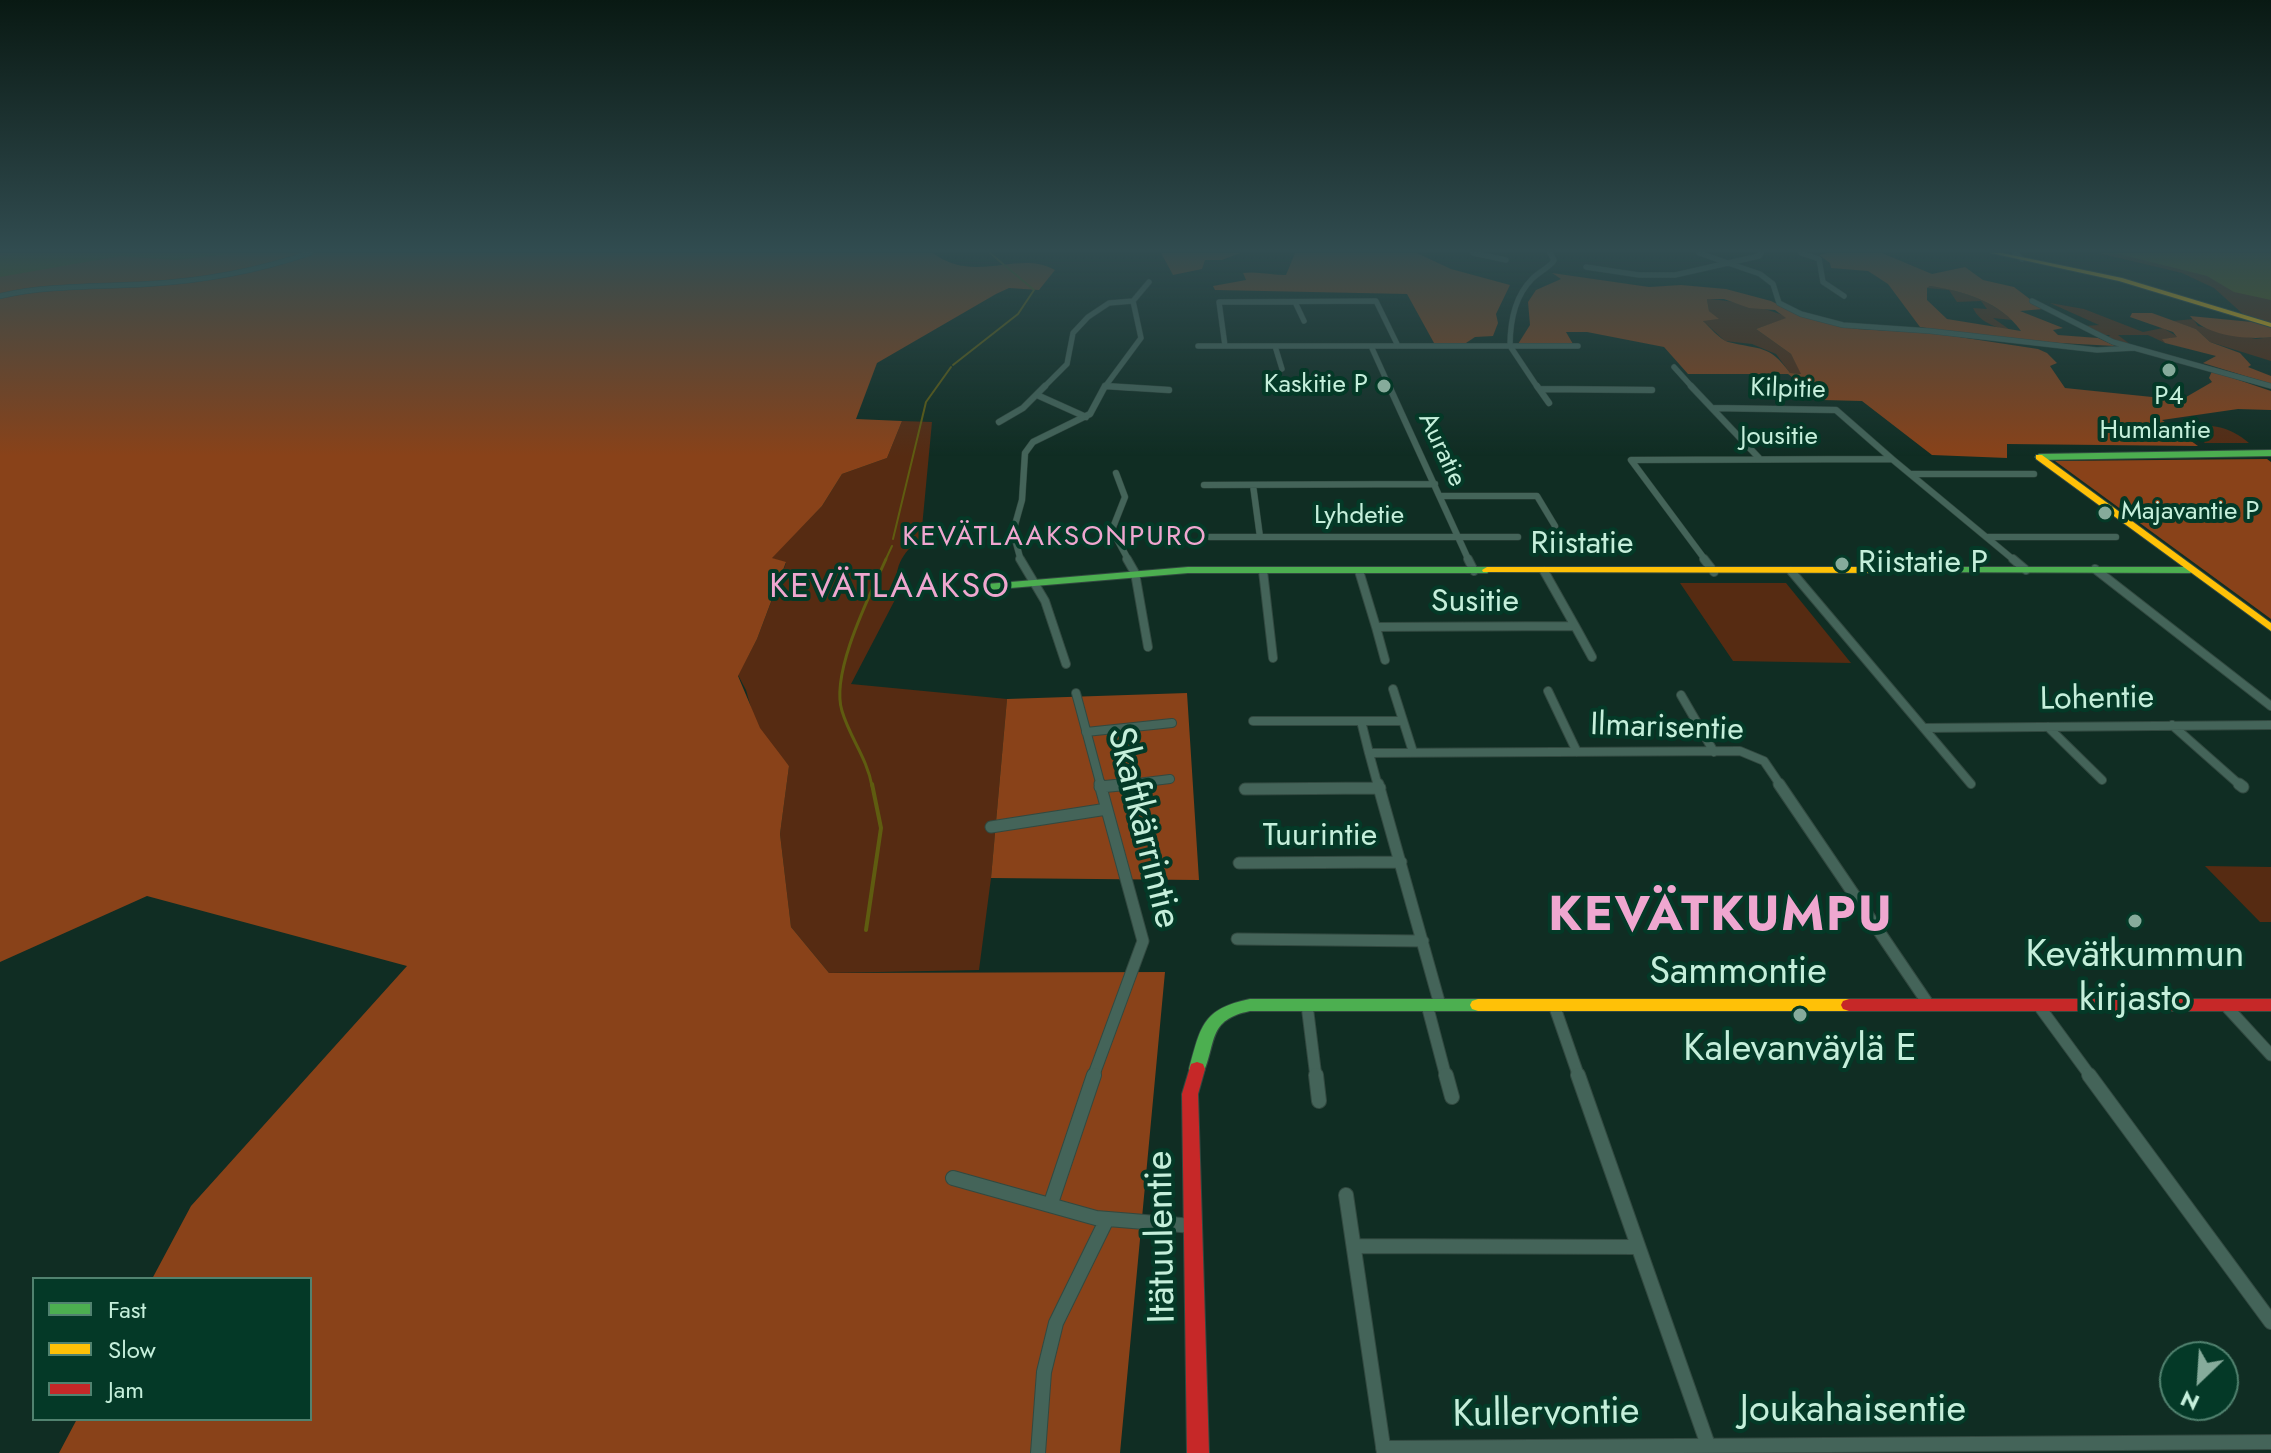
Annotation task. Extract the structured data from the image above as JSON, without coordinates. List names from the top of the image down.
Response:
{
  "streets": {
    "street": [
      "Kilpitie",
      "Humlantie",
      "Jousitie",
      "Auratie",
      "Lyhdetie",
      "Riistatie",
      "Susitie",
      "Lohentie",
      "Ilmarisentie",
      "Skaftkärrintie",
      "Tuurintie",
      "Sammontie",
      "Itätuulentie",
      "Joukahaisentie",
      "Kullervontie"
    ]
  },
  "crossings": [
    ["Kilpitie", "Jousitie"],
    ["Humlantie", "Riistatie"],
    ["Jousitie", "Riistatie"],
    ["Auratie", "Lyhdetie"],
    ["Auratie", "Riistatie"],
    ["Riistatie", "Susitie"],
    ["Ilmarisentie", "Sammontie"],
    ["Sammontie", "Itätuulentie"],
    ["Sammontie", "Joukahaisentie"],
    ["Joukahaisentie", "Kullervontie"]
  ],
  "districts": ["KEVÄTLAAKSONPURO", "KEVÄTLAAKSO", "KEVÄTKUMPU"],
  "places": [
    "P4",
    "Kaskitie P",
    "Majavantie P",
    "Riistatie P",
    "Kevätkummun kirjasto",
    "Kalevanväylä E"
  ],
  "legend": ["Fast", "Slow", "Jam"],
  "north": "bottom left"
}
